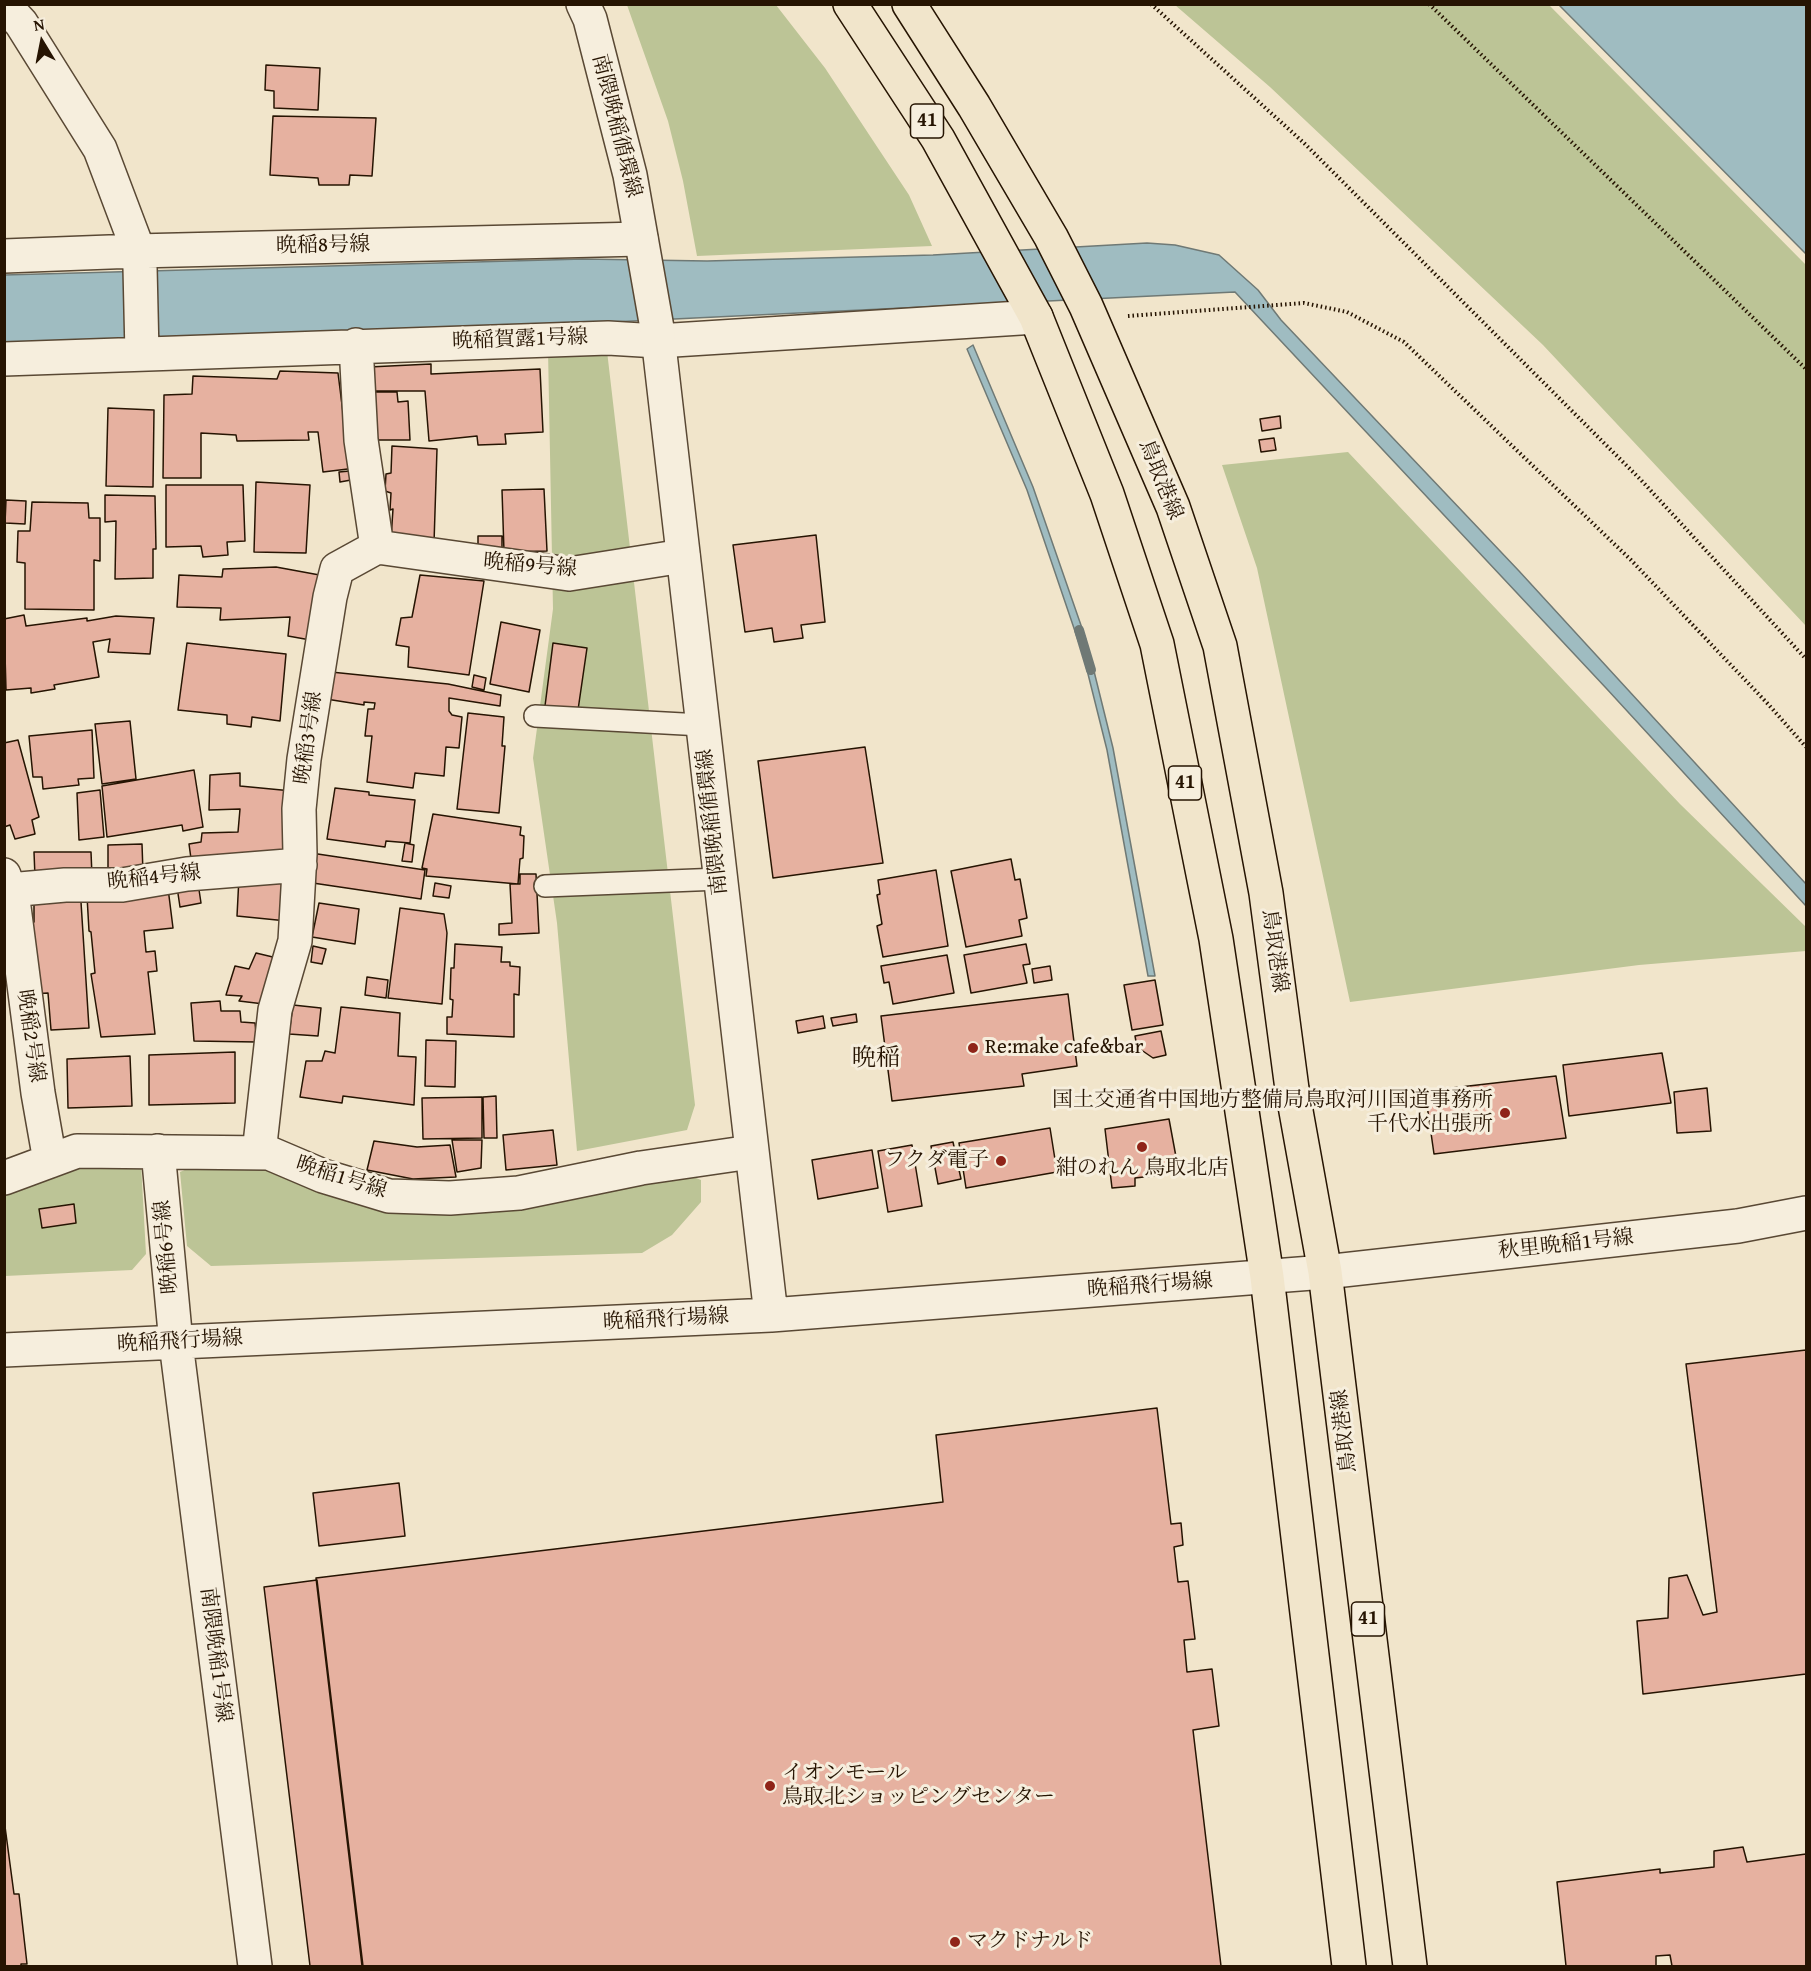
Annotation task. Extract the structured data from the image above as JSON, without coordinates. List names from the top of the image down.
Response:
{
  "streets": {
    "main road": ["41", "鳥取港線"],
    "street": [
      "南隈晩稲循環線",
      "晩稲8号線",
      "晩稲賀露1号線",
      "晩稲9号線",
      "晩稲3号線",
      "晩稲4号線",
      "晩稲2号線",
      "晩稲1号線",
      "秋里晩稲1号線",
      "晩稲6号線",
      "晩稲飛行場線",
      "南隈晩稲1号線"
    ]
  },
  "crossings": [
    ["41", "晩稲賀露1号線"],
    ["41", "晩稲飛行場線"],
    ["南隈晩稲循環線", "晩稲8号線"],
    ["南隈晩稲循環線", "晩稲賀露1号線"],
    ["南隈晩稲循環線", "晩稲9号線"],
    ["南隈晩稲循環線", "晩稲1号線"],
    ["南隈晩稲循環線", "晩稲飛行場線"],
    ["鳥取港線", "秋里晩稲1号線"],
    ["鳥取港線", "晩稲飛行場線"],
    ["晩稲9号線", "晩稲3号線"],
    ["晩稲3号線", "晩稲4号線"],
    ["晩稲3号線", "晩稲1号線"],
    ["晩稲4号線", "晩稲2号線"],
    ["晩稲2号線", "晩稲1号線"],
    ["晩稲1号線", "晩稲6号線"],
    ["秋里晩稲1号線", "晩稲飛行場線"],
    ["晩稲6号線", "晩稲飛行場線"],
    ["晩稲6号線", "南隈晩稲1号線"],
    ["晩稲飛行場線", "南隈晩稲1号線"]
  ],
  "districts": ["晩稲"],
  "places": [
    "Re:make cafe&bar",
    "国土交通省中国地方整備局鳥取河川国道事務所 千代水出張所",
    "紺のれん 鳥取北店",
    "フクダ電子",
    "イオンモール 鳥取北ショッピングセンター",
    "マクドナルド"
  ],
  "north": "top"
}
